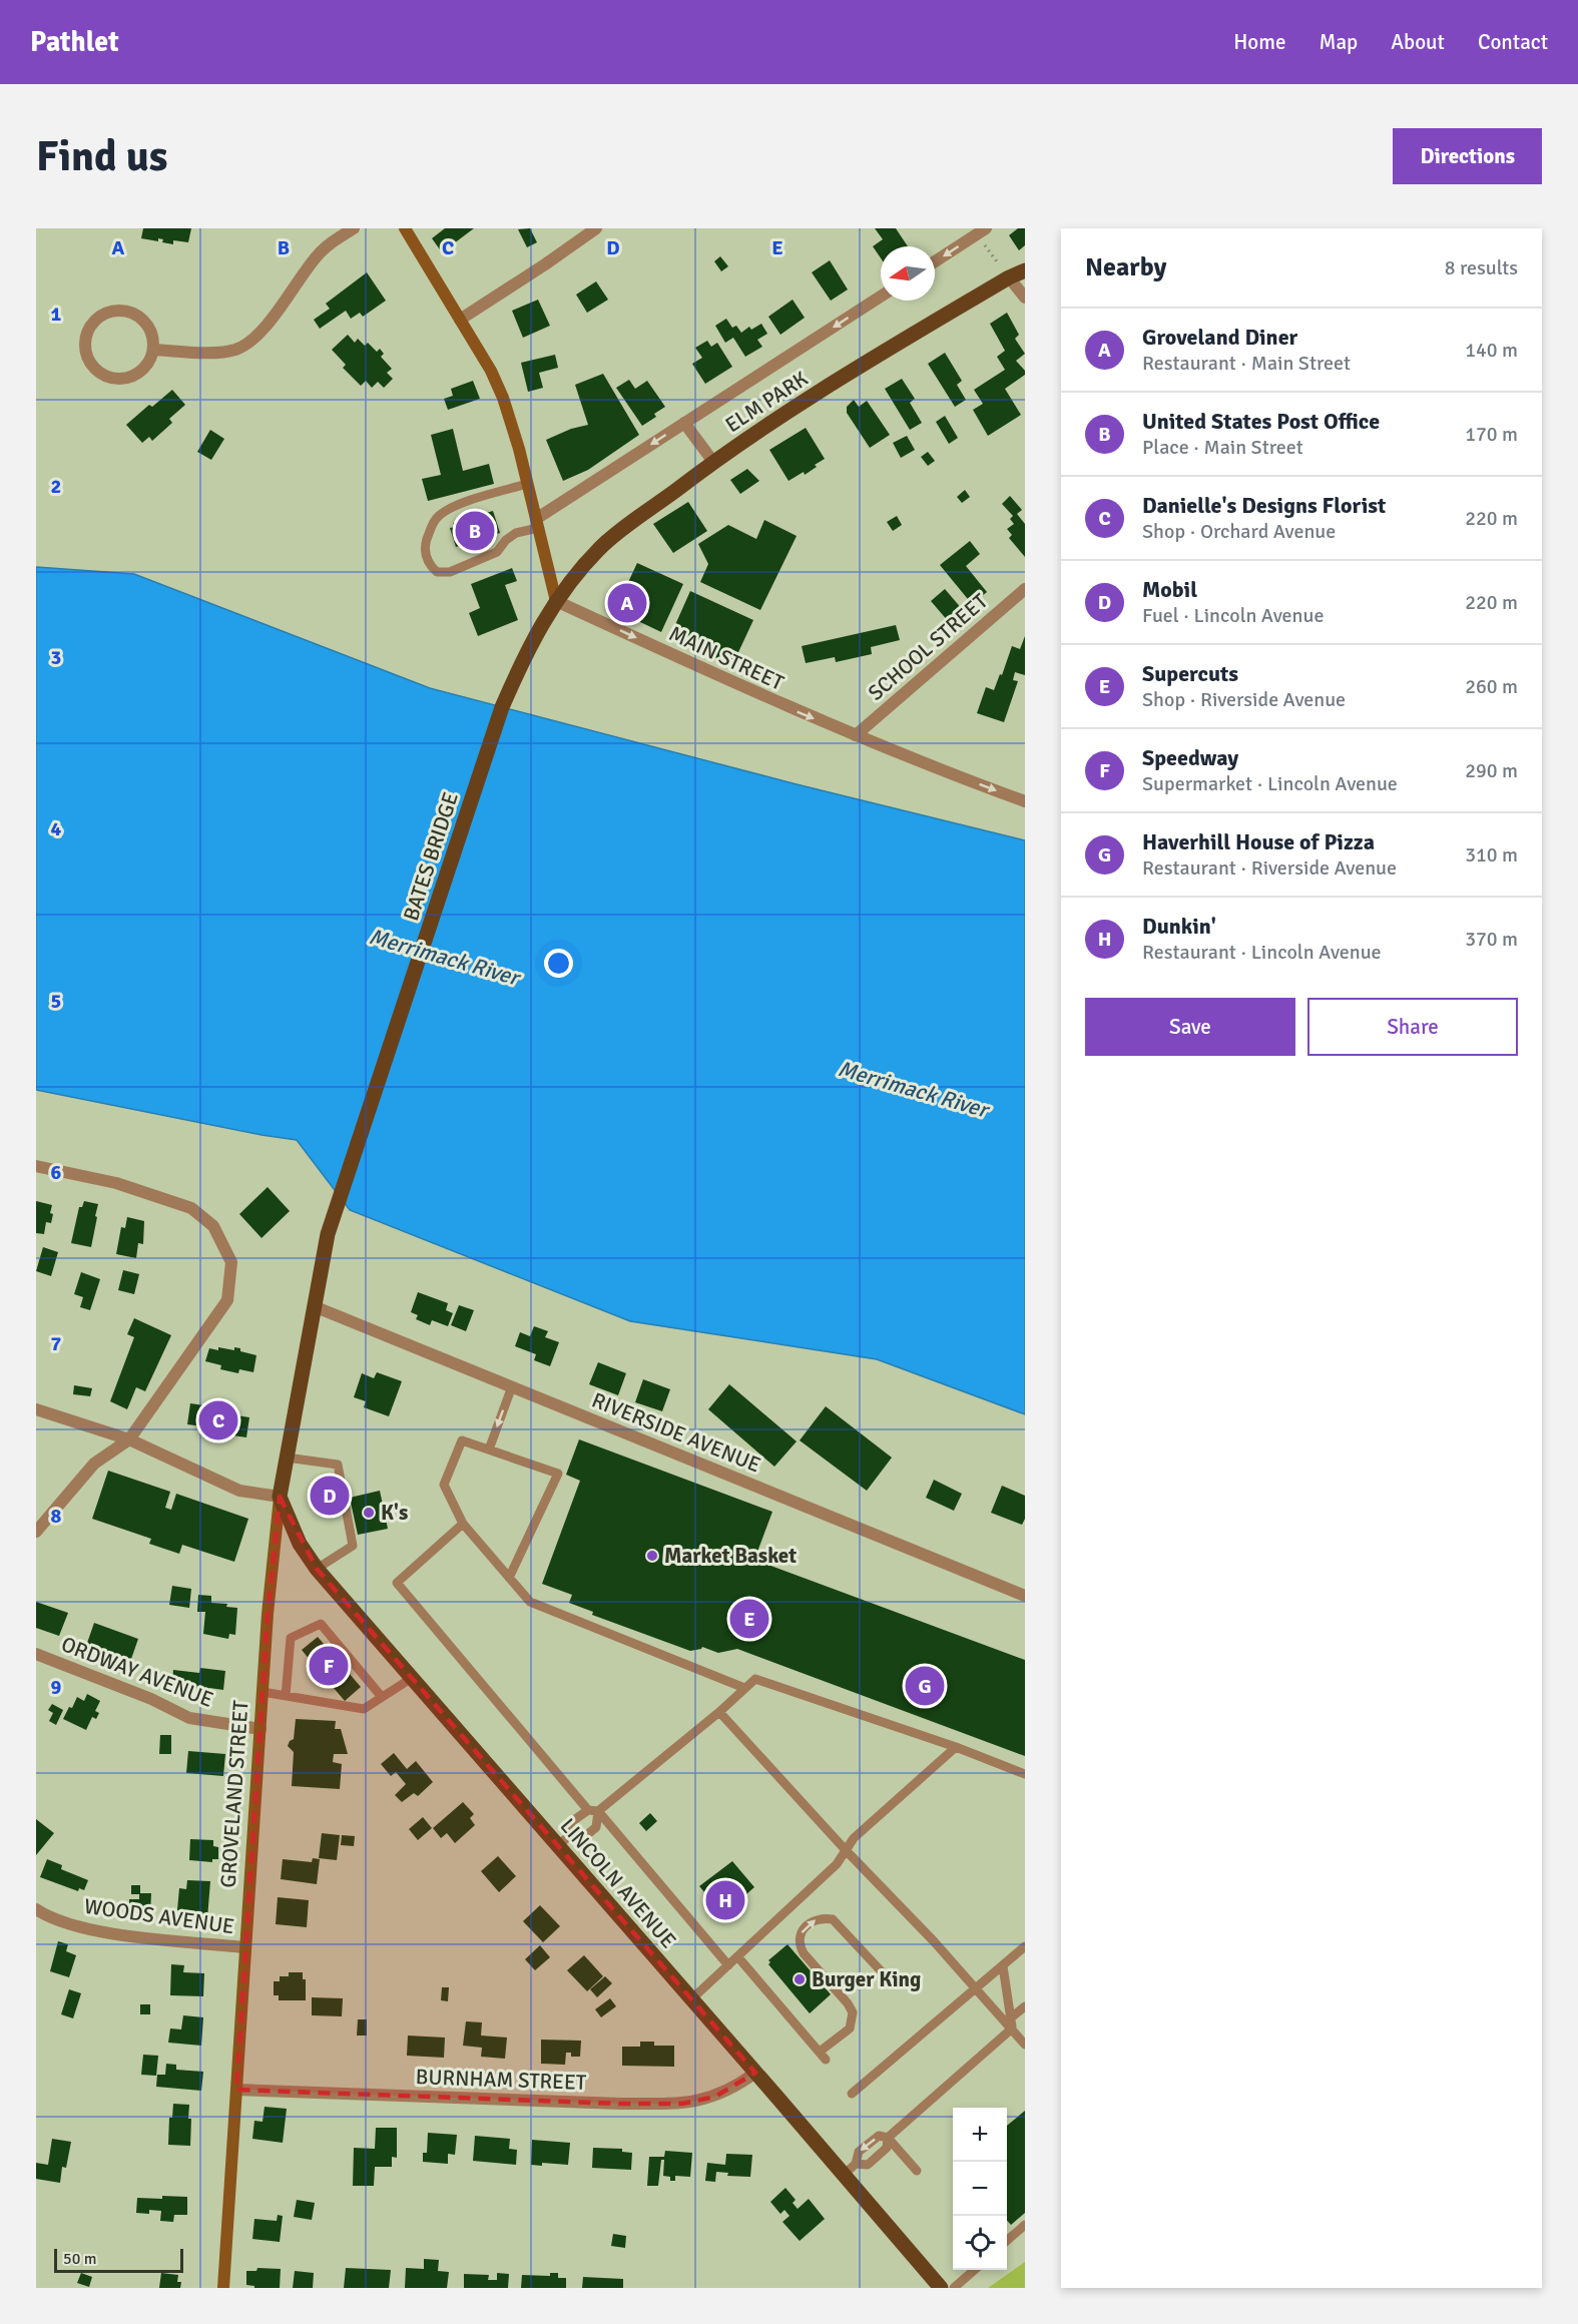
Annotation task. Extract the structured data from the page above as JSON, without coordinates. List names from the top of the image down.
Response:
{
  "streets": {
    "main road": [
      "ELM PARK",
      "BATES BRIDGE",
      "GROVELAND STREET",
      "LINCOLN AVENUE"
    ],
    "street": [
      "SCHOOL STREET",
      "MAIN STREET",
      "RIVERSIDE AVENUE",
      "ORDWAY AVENUE",
      "WOODS AVENUE",
      "BURNHAM STREET"
    ]
  },
  "crossings": [
    ["ELM PARK", "MAIN STREET"],
    ["ELM PARK", "BATES BRIDGE"],
    ["SCHOOL STREET", "MAIN STREET"],
    ["MAIN STREET", "BATES BRIDGE"],
    ["BATES BRIDGE", "RIVERSIDE AVENUE"],
    ["BATES BRIDGE", "GROVELAND STREET"],
    ["RIVERSIDE AVENUE", "GROVELAND STREET"],
    ["ORDWAY AVENUE", "GROVELAND STREET"],
    ["GROVELAND STREET", "LINCOLN AVENUE"],
    ["GROVELAND STREET", "WOODS AVENUE"],
    ["GROVELAND STREET", "BURNHAM STREET"],
    ["LINCOLN AVENUE", "BURNHAM STREET"]
  ],
  "one_way": ["MAIN STREET"],
  "water": ["Merrimack River"],
  "places": ["K's", "Market Basket", "Burger King"],
  "scale_bar": "50 m",
  "north": "left",
  "page": {
    "header": "Pathlet",
    "nav": [
      "Home",
      "Map",
      "About",
      "Contact"
    ],
    "buttons": [
      "Directions",
      ["Save", "Share"]
    ],
    "title": "Find us",
    "heading": ["Nearby", "8 results"],
    "list": [
      {
        "mark": "A",
        "name": "Groveland Diner",
        "note": "Restaurant · Main Street",
        "value": "140 m"
      },
      {
        "mark": "B",
        "name": "United States Post Office",
        "note": "Place · Main Street",
        "value": "170 m"
      },
      {
        "mark": "C",
        "name": "Danielle's Designs Florist",
        "note": "Shop · Orchard Avenue",
        "value": "220 m"
      },
      {
        "mark": "D",
        "name": "Mobil",
        "note": "Fuel · Lincoln Avenue",
        "value": "220 m"
      },
      {
        "mark": "E",
        "name": "Supercuts",
        "note": "Shop · Riverside Avenue",
        "value": "260 m"
      },
      {
        "mark": "F",
        "name": "Speedway",
        "note": "Supermarket · Lincoln Avenue",
        "value": "290 m"
      },
      {
        "mark": "G",
        "name": "Haverhill House of Pizza",
        "note": "Restaurant · Riverside Avenue",
        "value": "310 m"
      },
      {
        "mark": "H",
        "name": "Dunkin'",
        "note": "Restaurant · Lincoln Avenue",
        "value": "370 m"
      }
    ],
    "pins": [
      "B",
      "A",
      "C",
      "D",
      "E",
      "F",
      "G",
      "H"
    ],
    "map_buttons": ["+", "−"],
    "scale": "50 m"
  },
  "grid": {
    "columns": [
      "A",
      "B",
      "C",
      "D",
      "E"
    ],
    "rows": [
      "1",
      "2",
      "3",
      "4",
      "5",
      "6",
      "7",
      "8",
      "9"
    ]
  }
}
